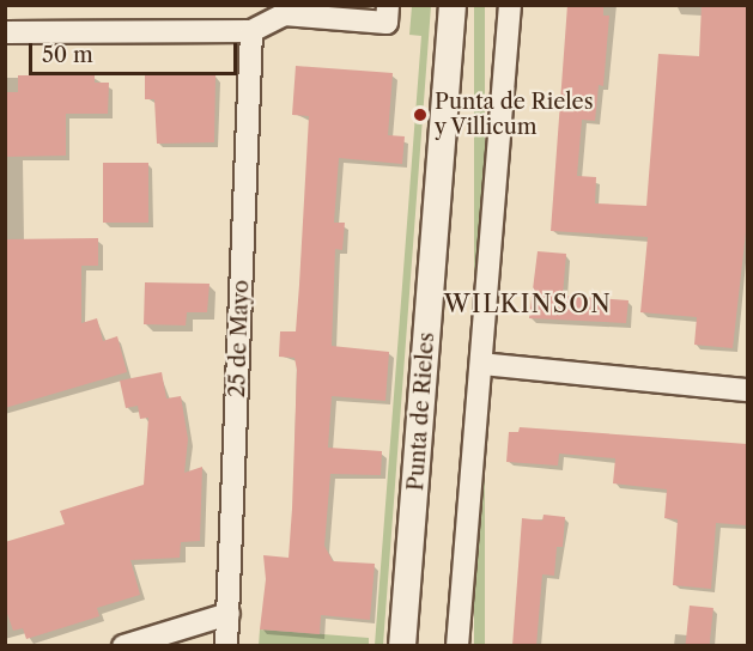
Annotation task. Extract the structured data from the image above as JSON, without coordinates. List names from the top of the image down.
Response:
{
  "streets": {
    "street": ["25 de Mayo", "Punta de Rieles"]
  },
  "districts": ["WILKINSON"],
  "places": ["Punta de Rieles y Villicum"],
  "scale_bar": "50 m"
}
